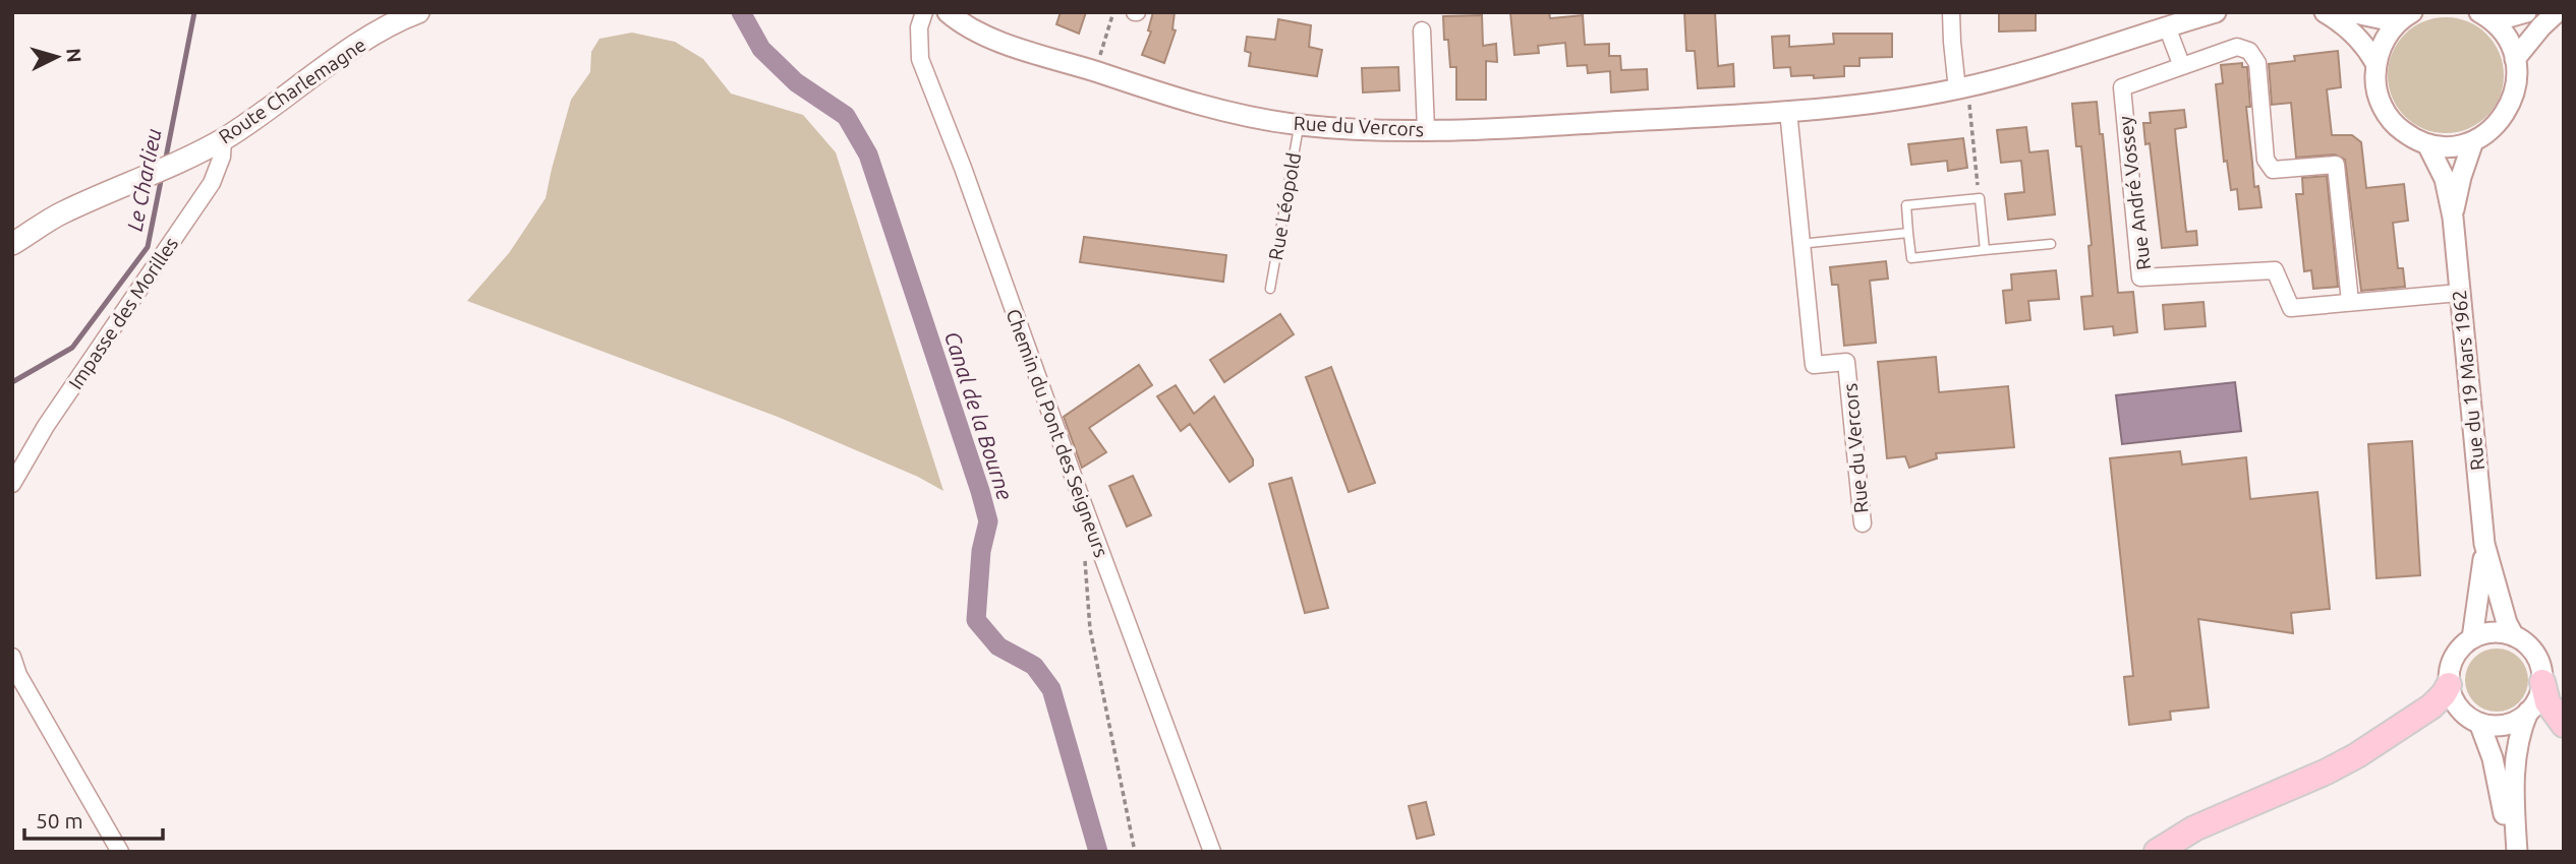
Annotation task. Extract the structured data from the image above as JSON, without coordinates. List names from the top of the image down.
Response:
{
  "streets": {
    "main road": ["Route Charlemagne"],
    "street": [
      "Rue du Vercors",
      "Rue André Vossey",
      "Impasse des Morilles",
      "Rue du 19 Mars 1962",
      "Chemin du Pont des Seigneurs"
    ],
    "lane": ["Rue Léopold"]
  },
  "crossings": [
    ["Route Charlemagne", "Impasse des Morilles"],
    ["Rue du Vercors", "Rue Léopold"],
    ["Rue André Vossey", "Rue du 19 Mars 1962"]
  ],
  "water": ["Le Charlieu", "Canal de la Bourne"],
  "scale_bar": "50 m",
  "north": "right"
}
